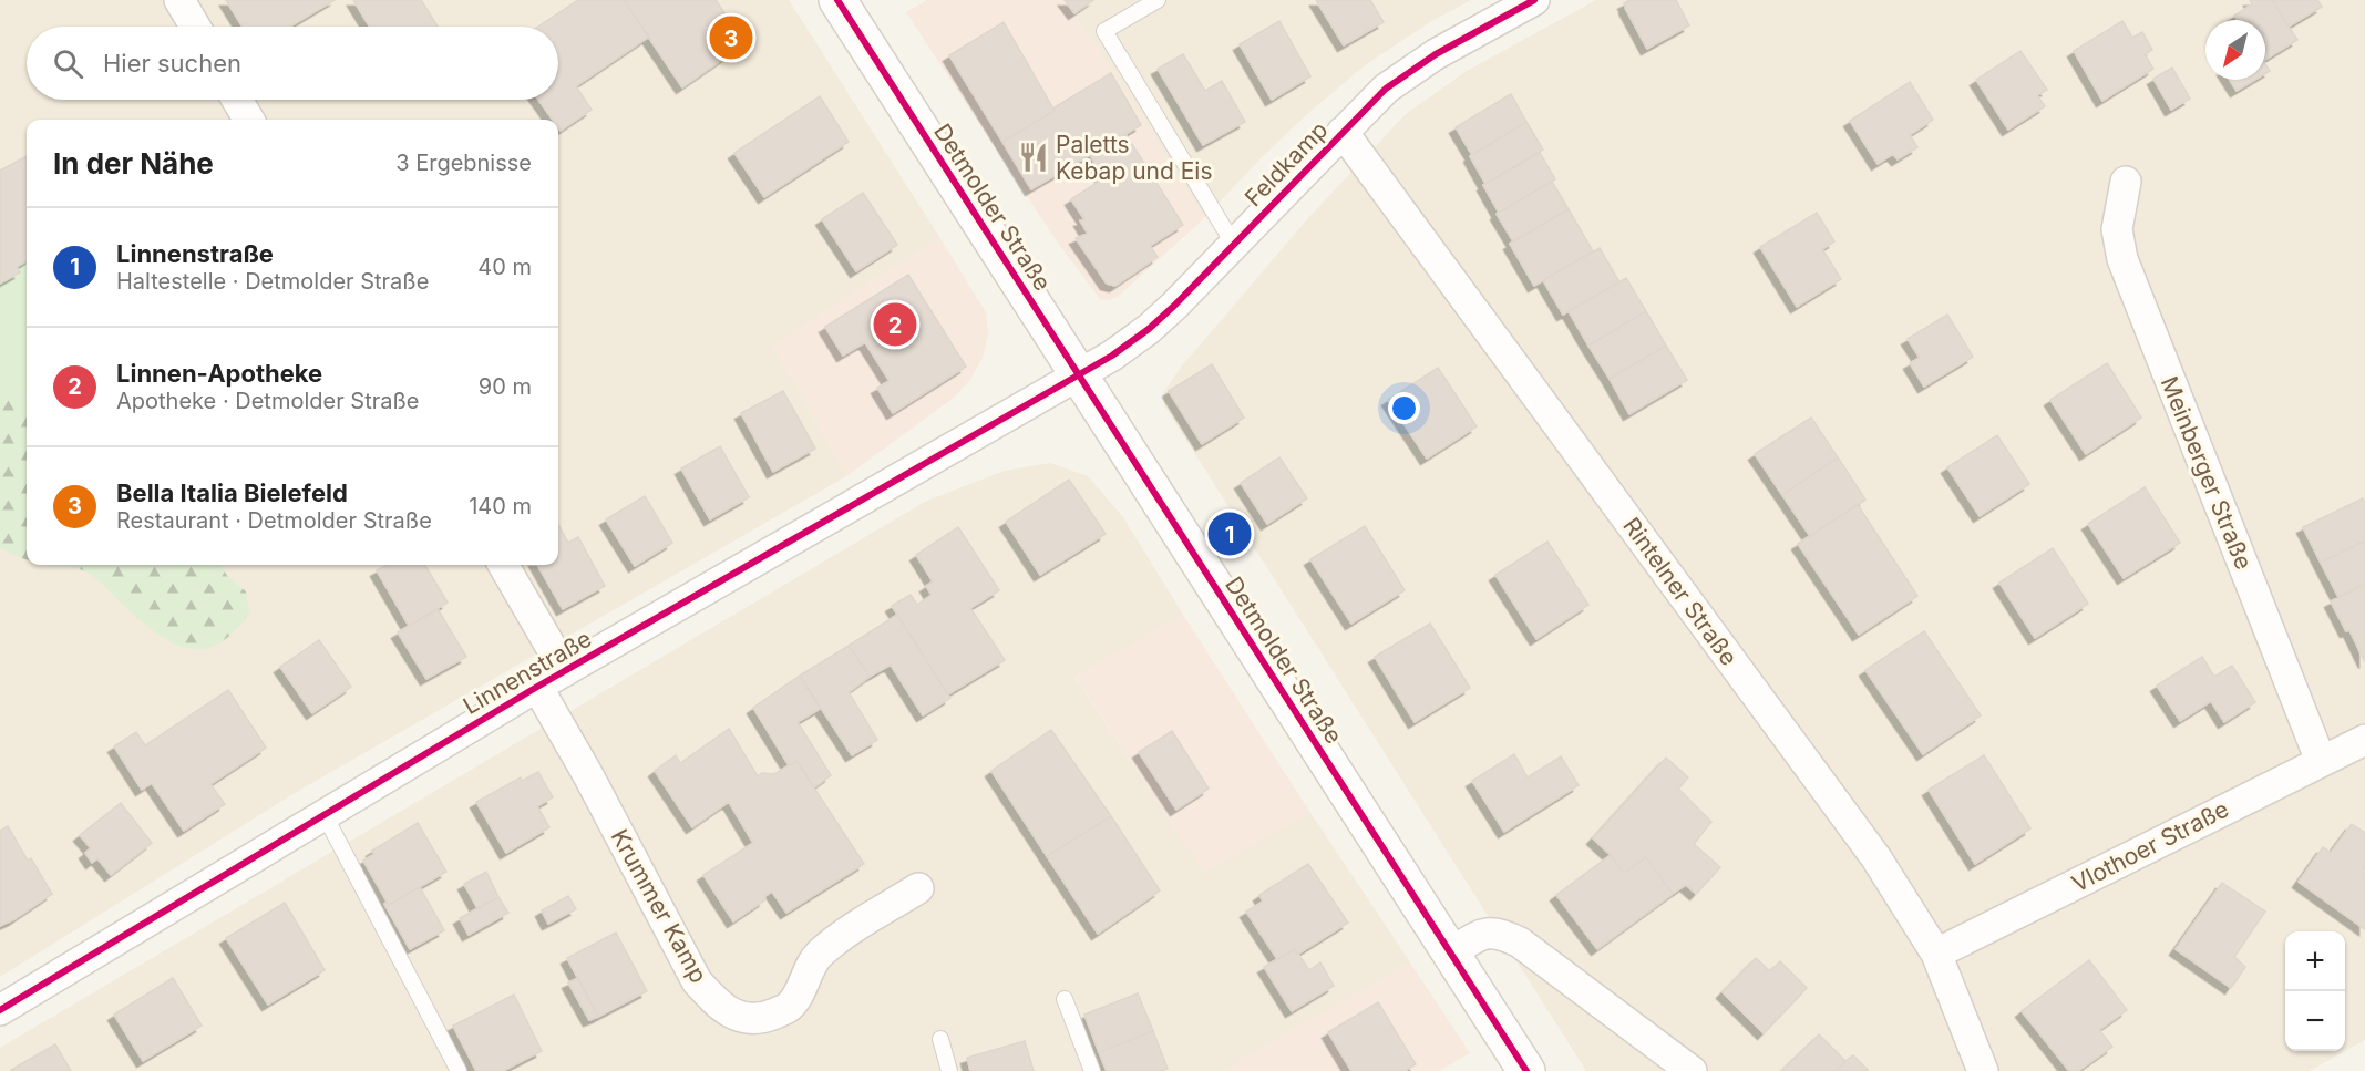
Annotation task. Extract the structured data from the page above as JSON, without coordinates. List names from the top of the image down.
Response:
{
  "streets": {
    "street": [
      "Feldkamp",
      "Detmolder Straße",
      "Meinberger Straße",
      "Rintelner Straße",
      "Linnenstraße",
      "Vlothoer Straße",
      "Krummer Kamp"
    ]
  },
  "crossings": [
    ["Feldkamp", "Detmolder Straße"],
    ["Feldkamp", "Rintelner Straße"],
    ["Feldkamp", "Linnenstraße"],
    ["Detmolder Straße", "Linnenstraße"],
    ["Meinberger Straße", "Vlothoer Straße"],
    ["Rintelner Straße", "Vlothoer Straße"],
    ["Linnenstraße", "Krummer Kamp"]
  ],
  "places": {
    "restaurant": ["Paletts Kebap und Eis"]
  },
  "north": "bottom left",
  "page": {
    "pins": ["3", "2", "1"],
    "search": "Hier suchen",
    "heading": ["In der Nähe", "3 Ergebnisse"],
    "list": [
      {
        "mark": "1",
        "name": "Linnenstraße",
        "note": "Haltestelle · Detmolder Straße",
        "value": "40 m"
      },
      {
        "mark": "2",
        "name": "Linnen-Apotheke",
        "note": "Apotheke · Detmolder Straße",
        "value": "90 m"
      },
      {
        "mark": "3",
        "name": "Bella Italia Bielefeld",
        "note": "Restaurant · Detmolder Straße",
        "value": "140 m"
      }
    ],
    "map_buttons": ["+", "−"]
  }
}
